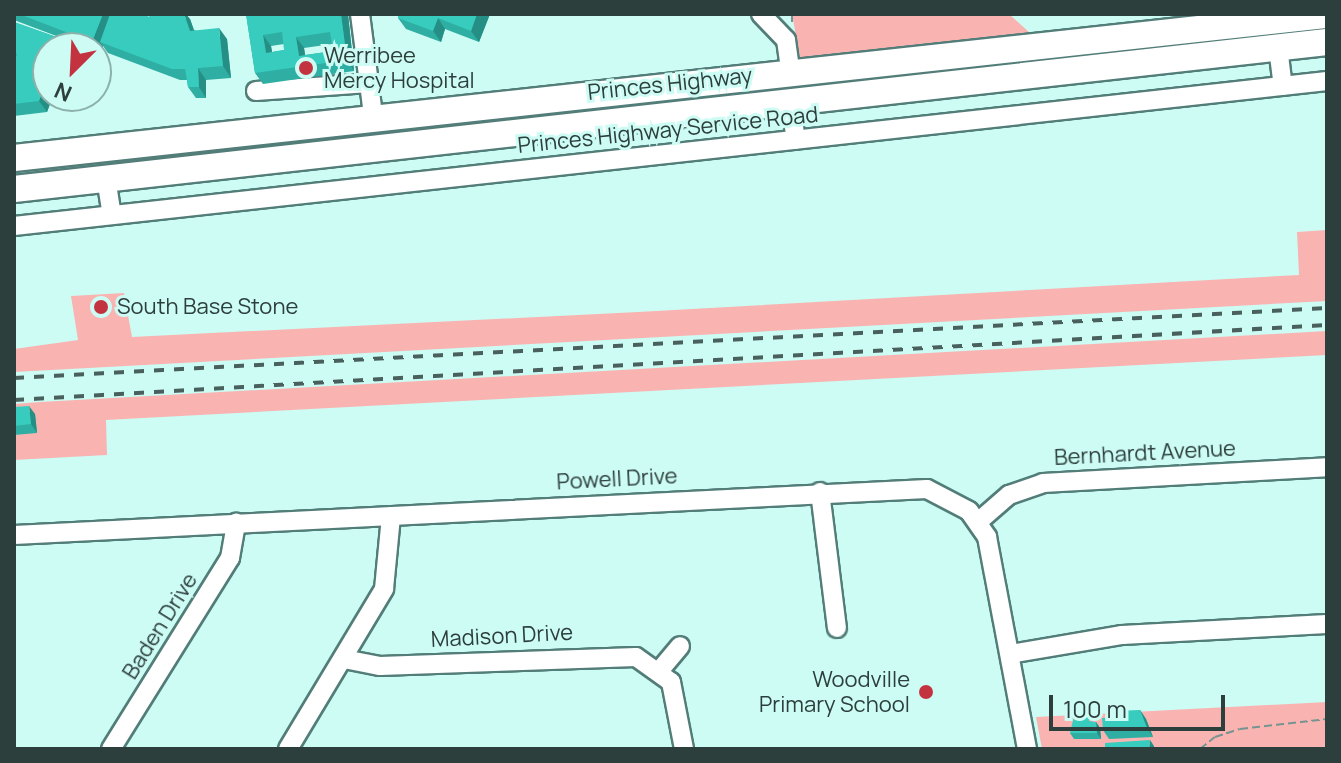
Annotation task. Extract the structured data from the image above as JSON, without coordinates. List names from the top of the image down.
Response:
{
  "streets": {
    "highway": ["Princes Highway"],
    "street": [
      "Princes Highway Service Road",
      "Bernhardt Avenue",
      "Powell Drive",
      "Baden Drive",
      "Madison Drive"
    ]
  },
  "crossings": [
    ["Bernhardt Avenue", "Powell Drive"],
    ["Powell Drive", "Baden Drive"]
  ],
  "places": ["Werribee Mercy Hospital", "South Base Stone", "Woodville Primary School"],
  "scale_bar": "100 m",
  "north": "bottom left"
}
